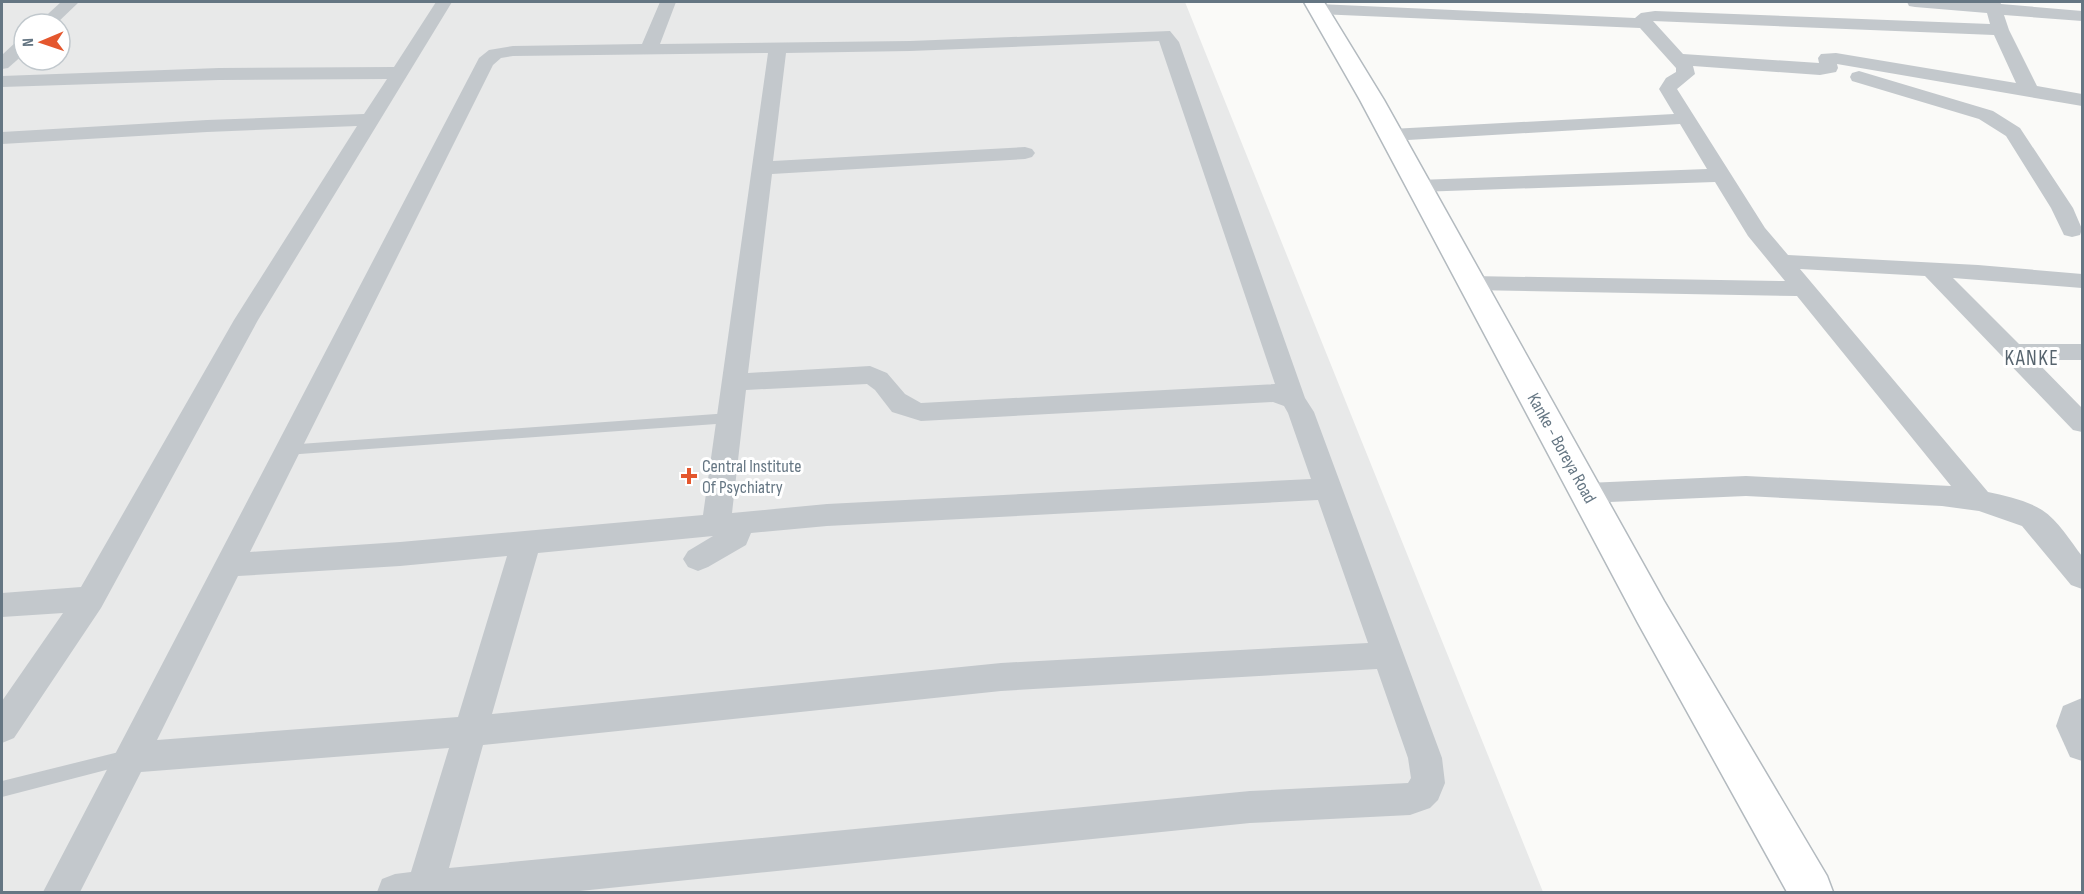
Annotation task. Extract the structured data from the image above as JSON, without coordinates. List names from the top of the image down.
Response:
{
  "streets": {
    "street": ["Kanke - Boreya Road"]
  },
  "districts": ["KANKE"],
  "places": {
    "health": ["Central Institute Of Psychiatry"]
  },
  "north": "left"
}
